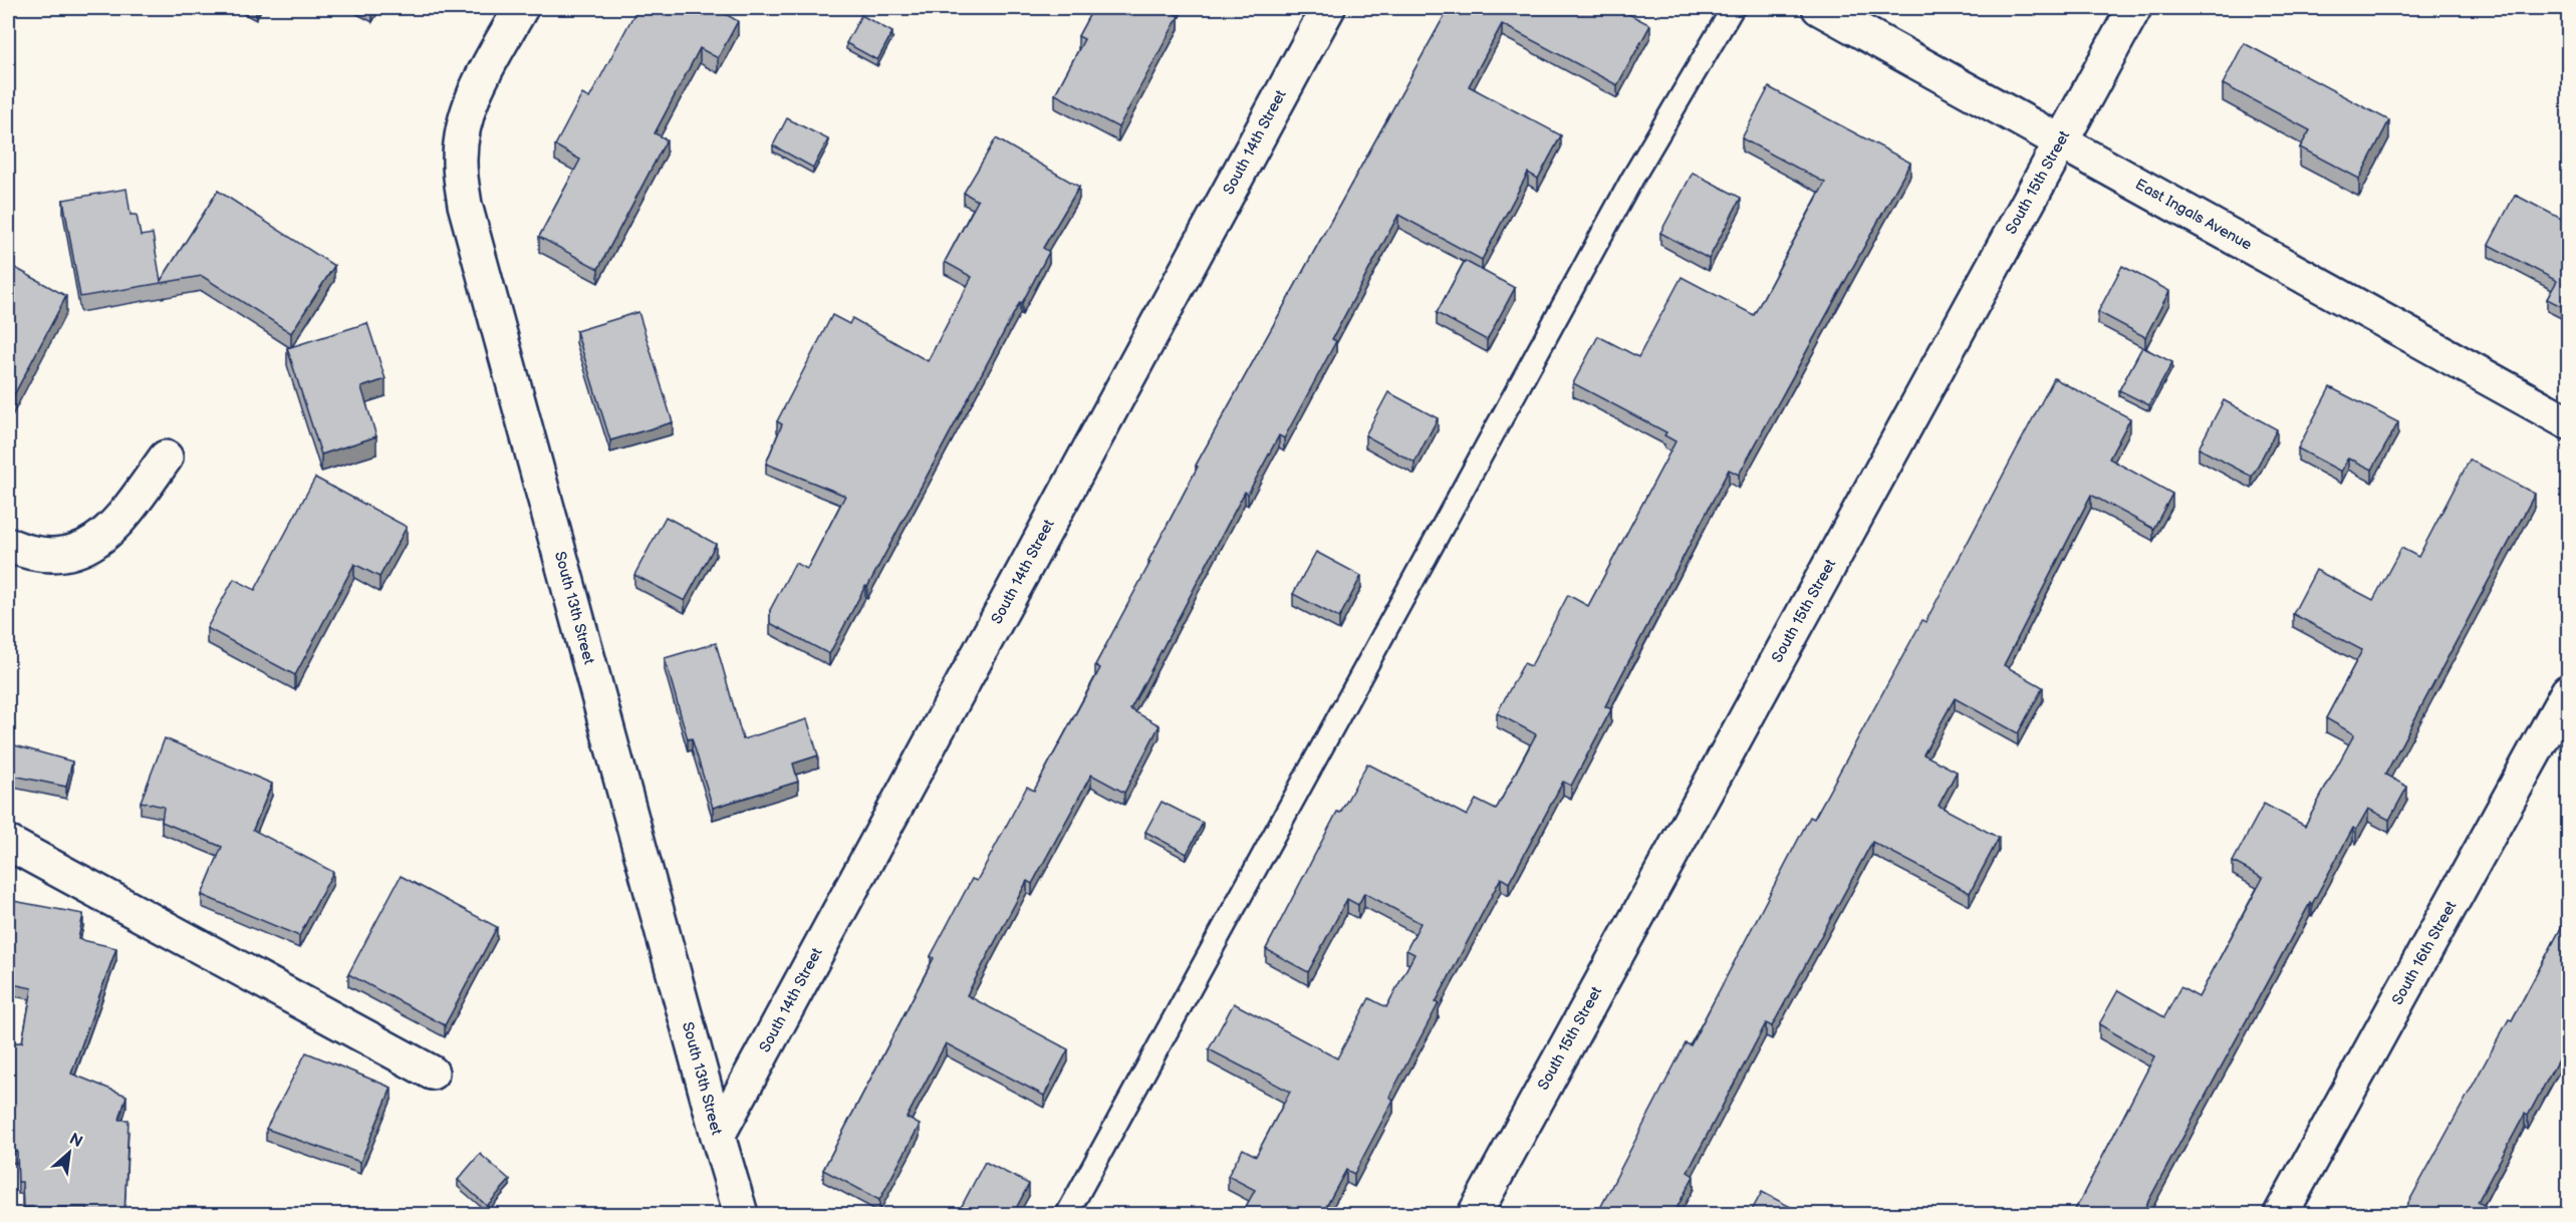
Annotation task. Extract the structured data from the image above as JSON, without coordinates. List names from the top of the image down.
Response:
{
  "streets": {
    "street": [
      "South 14th Street",
      "South 15th Street",
      "East Ingals Avenue",
      "South 13th Street",
      "South 16th Street"
    ]
  },
  "crossings": [
    ["South 14th Street", "South 13th Street"],
    ["South 15th Street", "East Ingals Avenue"]
  ],
  "north": "top right"
}
